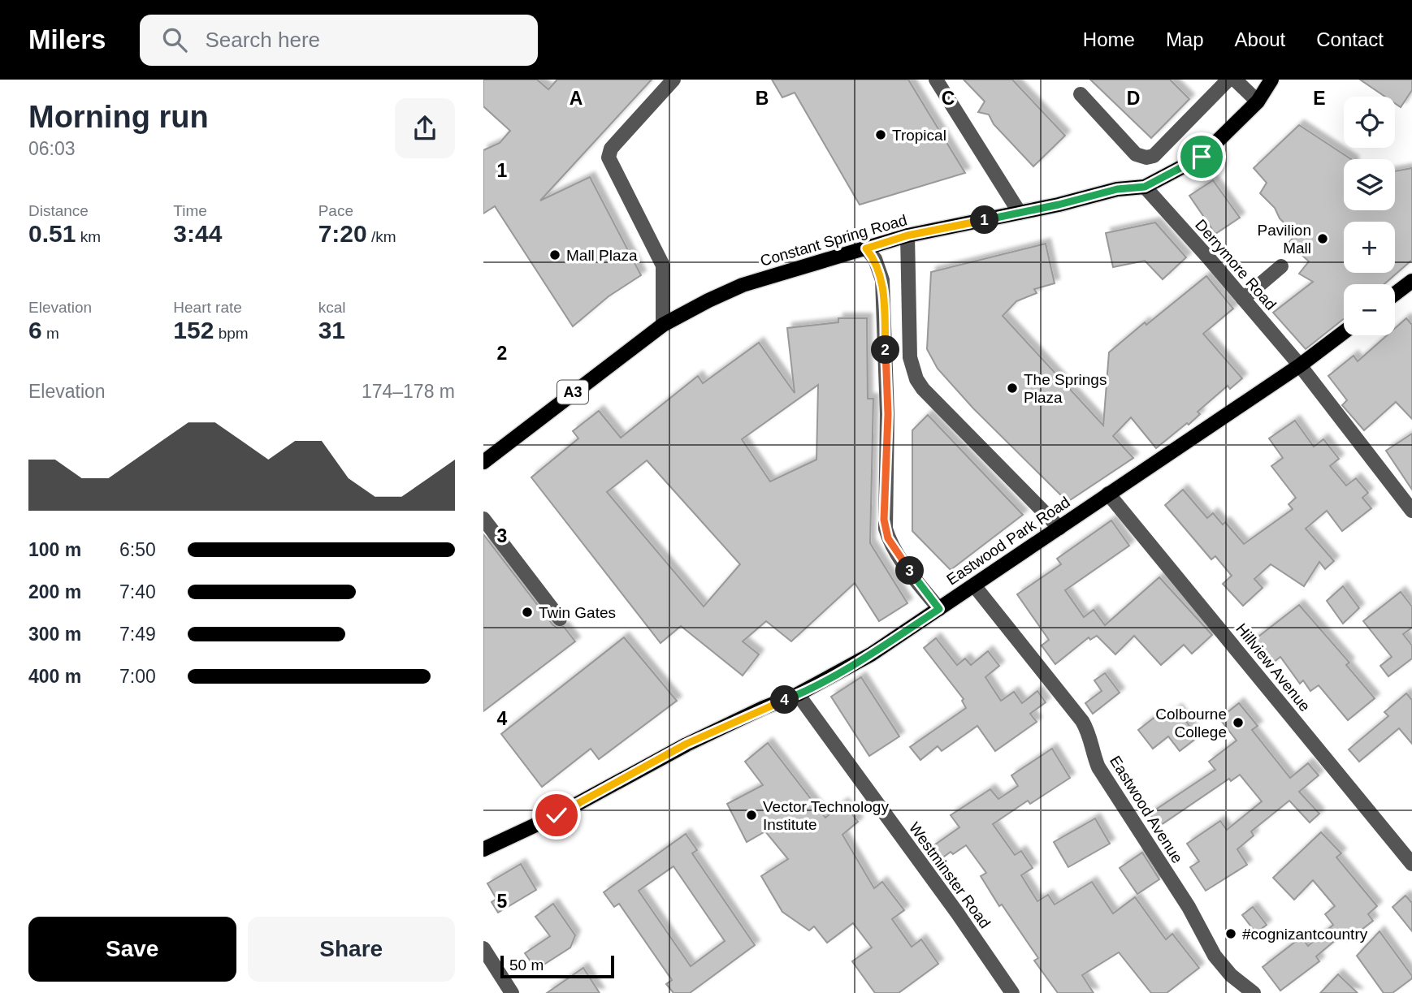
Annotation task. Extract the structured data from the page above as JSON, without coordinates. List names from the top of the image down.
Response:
{
  "streets": {
    "main road": ["Constant Spring Road", "A3", "Eastwood Park Road"],
    "street": [
      "Derrymore Road",
      "Hillview Avenue",
      "Eastwood Avenue",
      "Westminster Road"
    ]
  },
  "crossings": [
    ["Constant Spring Road", "Derrymore Road"],
    ["Derrymore Road", "Eastwood Park Road"],
    ["Eastwood Park Road", "Hillview Avenue"],
    ["Eastwood Park Road", "Eastwood Avenue"],
    ["Eastwood Park Road", "Westminster Road"]
  ],
  "places": [
    "Tropical",
    "Pavilion Mall",
    "Mall Plaza",
    "The Springs Plaza",
    "Twin Gates",
    "Colbourne College",
    "Vector Technology Institute",
    "#cognizantcountry"
  ],
  "scale_bar": "50 m",
  "page": {
    "header": "Milers",
    "search": "Search here",
    "nav": [
      "Home",
      "Map",
      "About",
      "Contact"
    ],
    "heading": ["Morning run", "06:03"],
    "map_buttons": ["+", "−"],
    "stats": [
      ["Distance", "0.51 km"],
      ["Time", "3:44"],
      ["Pace", "7:20 /km"],
      ["Elevation", "6 m"],
      ["Heart rate", "152 bpm"],
      ["kcal", "31"]
    ],
    "pins": [
      "1",
      "2",
      "3",
      "4"
    ],
    "chart": ["Elevation", "174–178 m"],
    "list": [
      {
        "name": "100 m",
        "note": "6:50"
      },
      {
        "name": "200 m",
        "note": "7:40"
      },
      {
        "name": "300 m",
        "note": "7:49"
      },
      {
        "name": "400 m",
        "note": "7:00"
      }
    ],
    "buttons": ["Save", "Share"],
    "scale": "50 m"
  },
  "grid": {
    "columns": [
      "A",
      "B",
      "C",
      "D",
      "E"
    ],
    "rows": [
      "1",
      "2",
      "3",
      "4",
      "5"
    ]
  }
}
